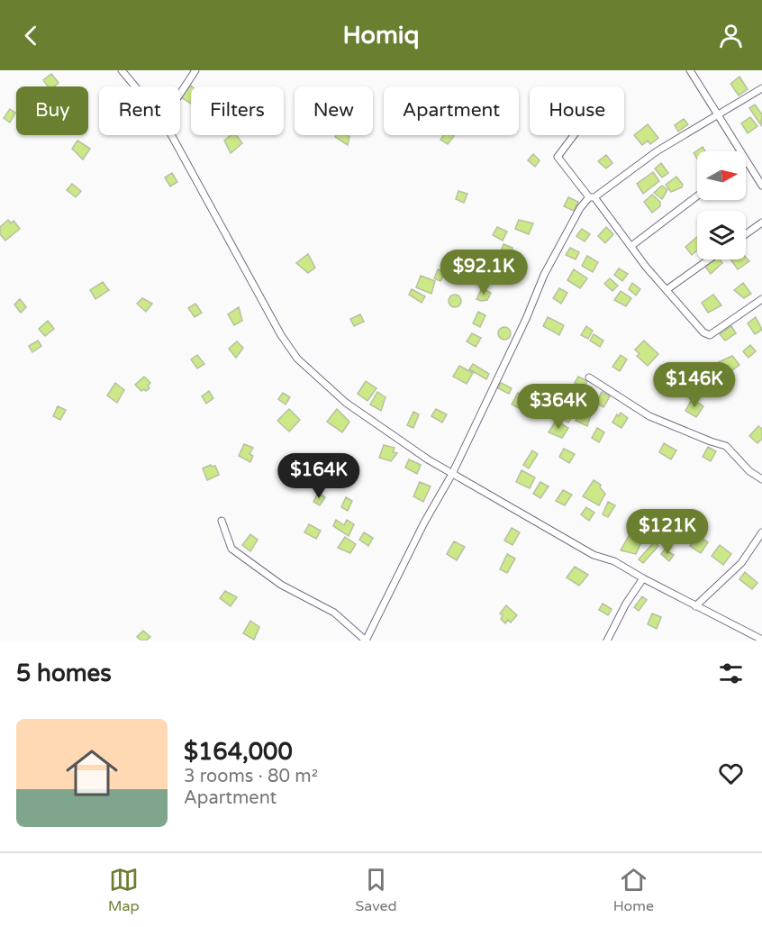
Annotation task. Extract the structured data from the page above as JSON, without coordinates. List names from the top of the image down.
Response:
{
  "north": "right",
  "page": {
    "header": "Homiq",
    "chip": [
      "Buy",
      "Rent",
      "Filters",
      "New",
      "Apartment",
      "House"
    ],
    "price": [
      "$92.1K",
      "$146K",
      "$364K",
      "$164K",
      "$121K"
    ],
    "heading": "5 homes",
    "list": [
      {
        "name": "$164,000",
        "note": "3 rooms · 80 m² · Apartment"
      }
    ],
    "tabs": ["Map", "Saved", "Home"]
  }
}
